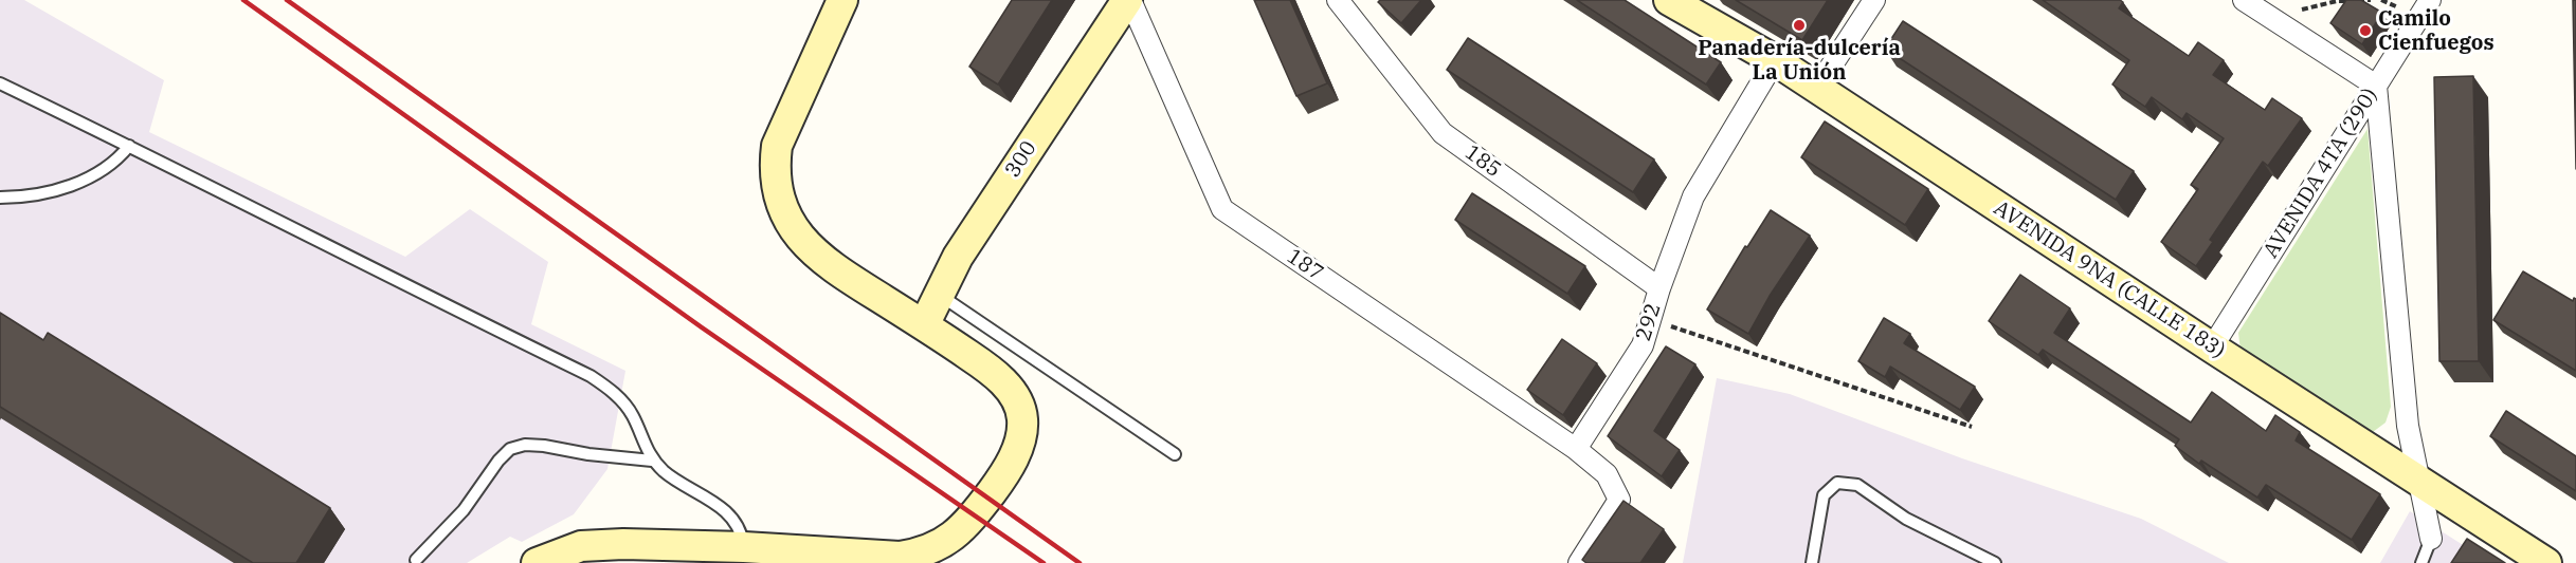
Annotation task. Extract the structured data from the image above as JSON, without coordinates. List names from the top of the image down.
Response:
{
  "streets": {
    "street": [
      "300",
      "185",
      "AVENIDA 4TA (290)",
      "187",
      "AVENIDA 9NA (CALLE 183)",
      "292"
    ]
  },
  "crossings": [
    ["300", "187"],
    ["185", "292"],
    ["AVENIDA 4TA (290)", "AVENIDA 9NA (CALLE 183)"],
    ["187", "292"],
    ["AVENIDA 9NA (CALLE 183)", "292"]
  ],
  "places": ["Panadería-dulcería La Unión", "Camilo Cienfuegos"]
}
